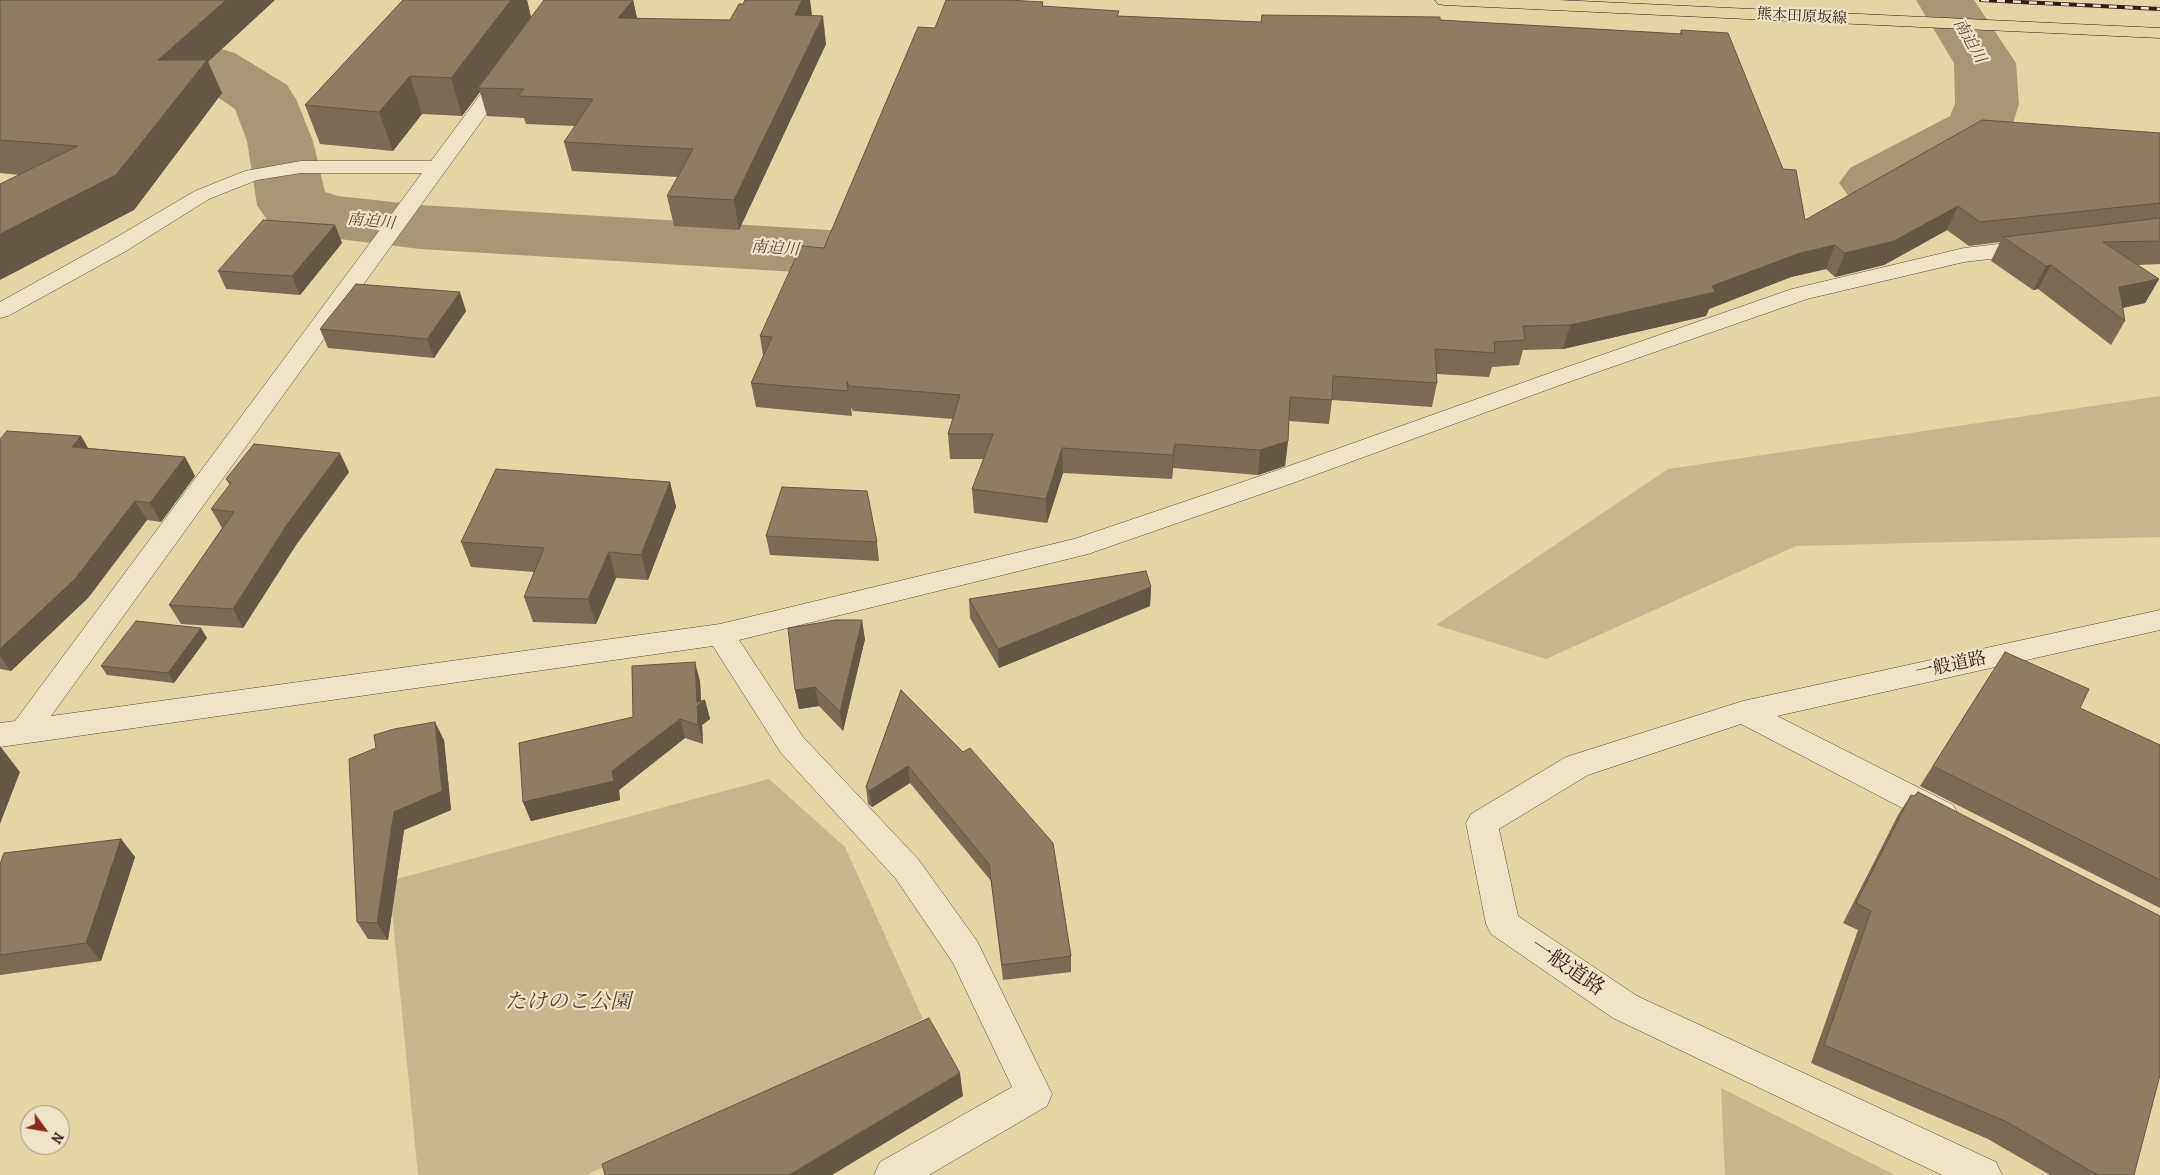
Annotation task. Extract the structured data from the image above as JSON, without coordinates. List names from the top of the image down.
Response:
{
  "streets": {
    "main road": ["熊本田原坂線"],
    "street": ["一般道路"]
  },
  "water": ["南迫川"],
  "parks": ["たけのこ公園"],
  "north": "bottom right"
}
